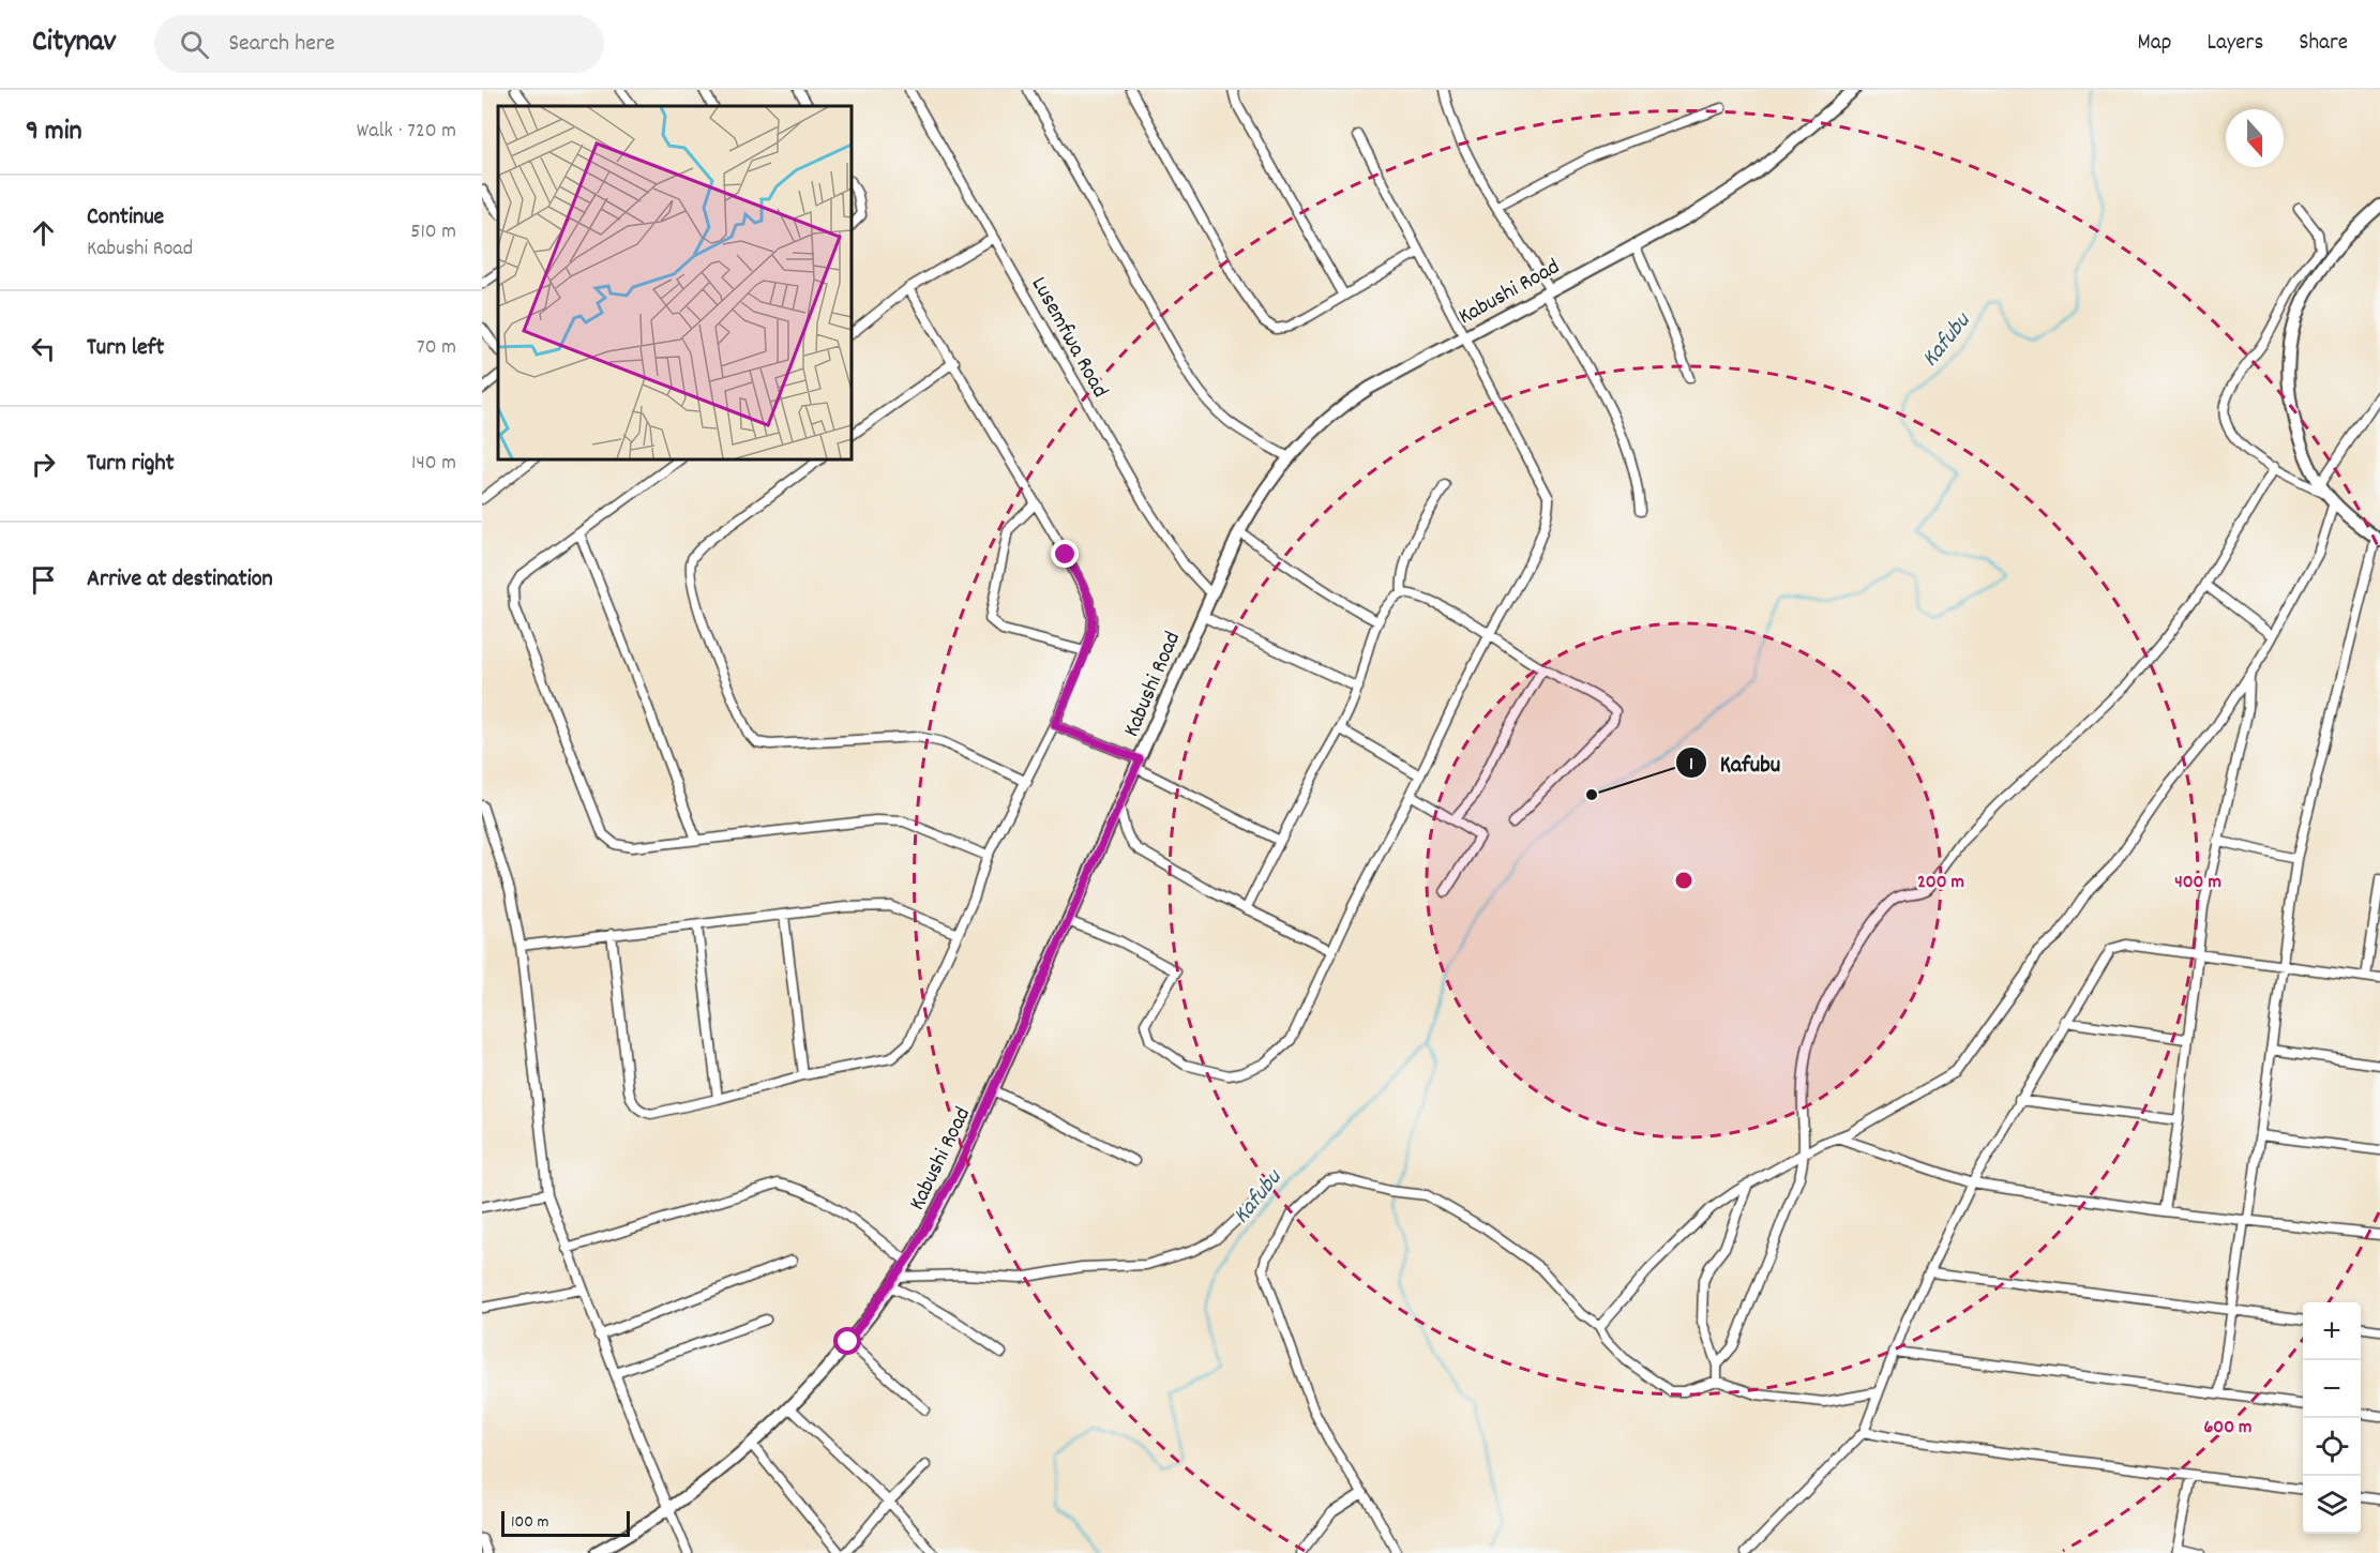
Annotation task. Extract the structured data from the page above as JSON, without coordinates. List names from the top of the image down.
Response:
{
  "streets": {
    "main road": ["Kabushi Road"],
    "street": ["Lusemfwa Road"]
  },
  "crossings": [
    ["Kabushi Road", "Lusemfwa Road"]
  ],
  "water": ["Kafubu"],
  "places": ["Kafubu"],
  "scale_bar": "100 m",
  "north": "bottom",
  "page": {
    "header": "Citynav",
    "search": "Search here",
    "nav": ["Map", "Layers", "Share"],
    "heading": ["9 min", "Walk · 720 m"],
    "list": [
      ["Continue", "Kabushi Road", "510 m"],
      ["Turn left", "70 m"],
      ["Turn right", "140 m"],
      "Arrive at destination"
    ],
    "map_buttons": ["+", "−"],
    "scale": "100 m"
  },
  "rings": ["200 m", "400 m", "600 m"]
}
